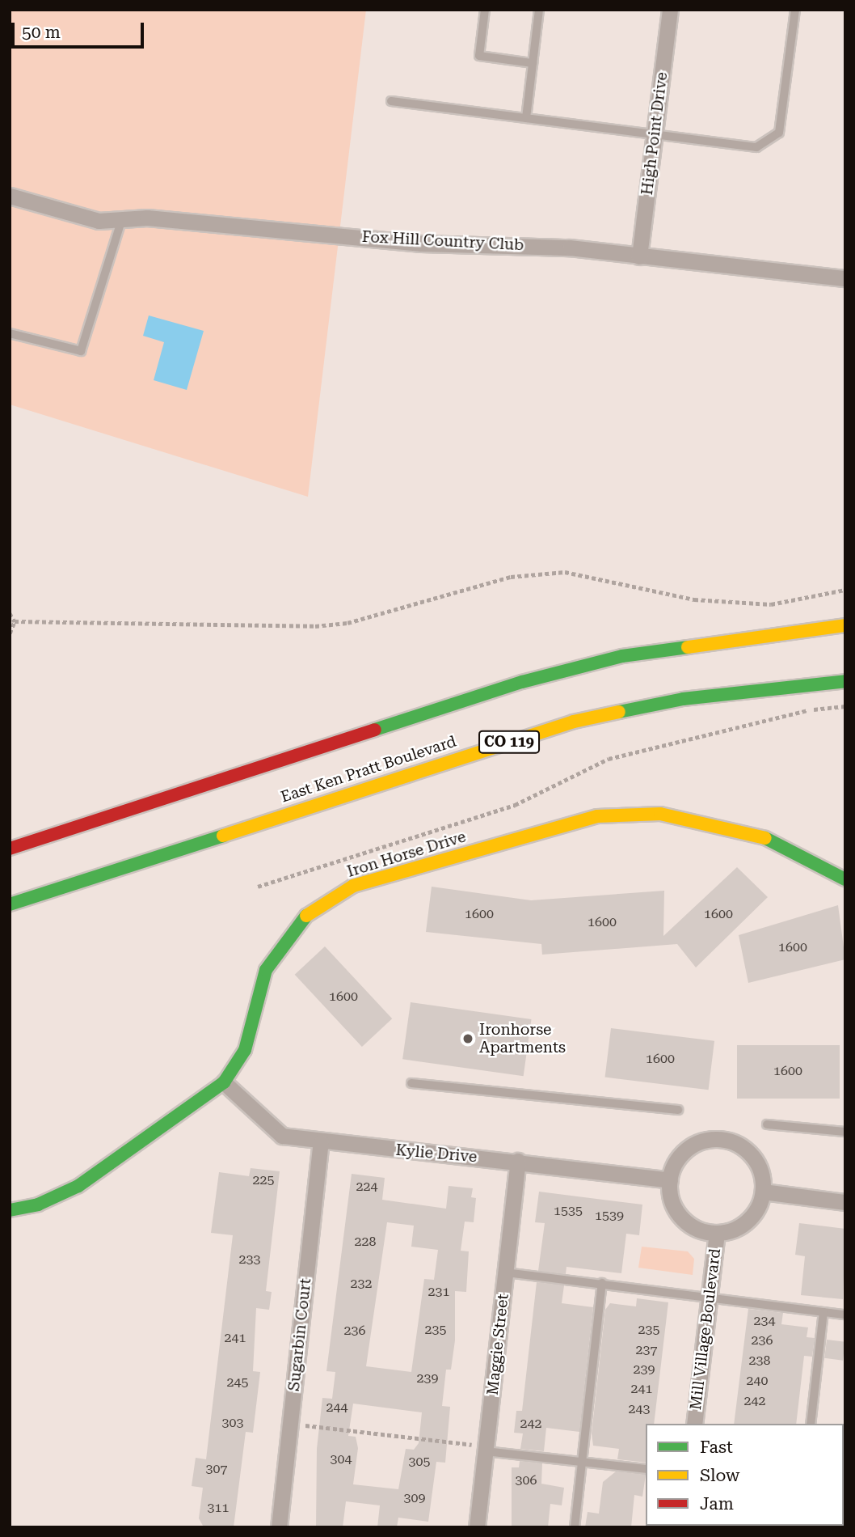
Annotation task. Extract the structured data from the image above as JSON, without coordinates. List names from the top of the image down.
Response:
{
  "streets": {
    "main road": ["CO 119", "East Ken Pratt Boulevard", "Iron Horse Drive"],
    "street": [
      "High Point Drive",
      "Fox Hill Country Club",
      "Kylie Drive",
      "Mill Village Boulevard",
      "Sugarbin Court",
      "Maggie Street"
    ]
  },
  "crossings": [
    ["High Point Drive", "Fox Hill Country Club"],
    ["Iron Horse Drive", "Kylie Drive"],
    ["Kylie Drive", "Mill Village Boulevard"],
    ["Kylie Drive", "Sugarbin Court"],
    ["Kylie Drive", "Maggie Street"]
  ],
  "places": ["Ironhorse Apartments"],
  "house_numbers": [
    "1600",
    "1600",
    "1600",
    "1600",
    "1600",
    "1600",
    "1600",
    "225",
    "224",
    "1535",
    "1539",
    "228",
    "233",
    "232",
    "231",
    "234",
    "235",
    "235",
    "236",
    "241",
    "236",
    "237",
    "238",
    "239",
    "239",
    "240",
    "245",
    "241",
    "242",
    "244",
    "243",
    "303",
    "242",
    "304",
    "305",
    "307",
    "306",
    "309",
    "311"
  ],
  "legend": ["Fast", "Slow", "Jam"],
  "scale_bar": "50 m"
}
